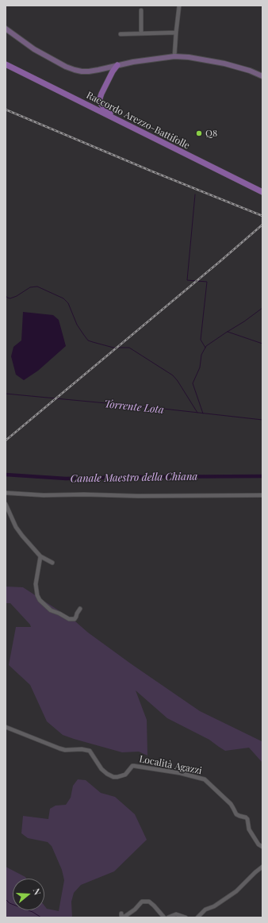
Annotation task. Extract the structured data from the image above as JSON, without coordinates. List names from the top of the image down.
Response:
{
  "streets": {
    "main road": ["Raccordo Arezzo-Battifolle"],
    "street": ["Località Agazzi"]
  },
  "water": ["Torrente Lota", "Canale Maestro della Chiana"],
  "places": ["Q8"],
  "north": "right"
}
